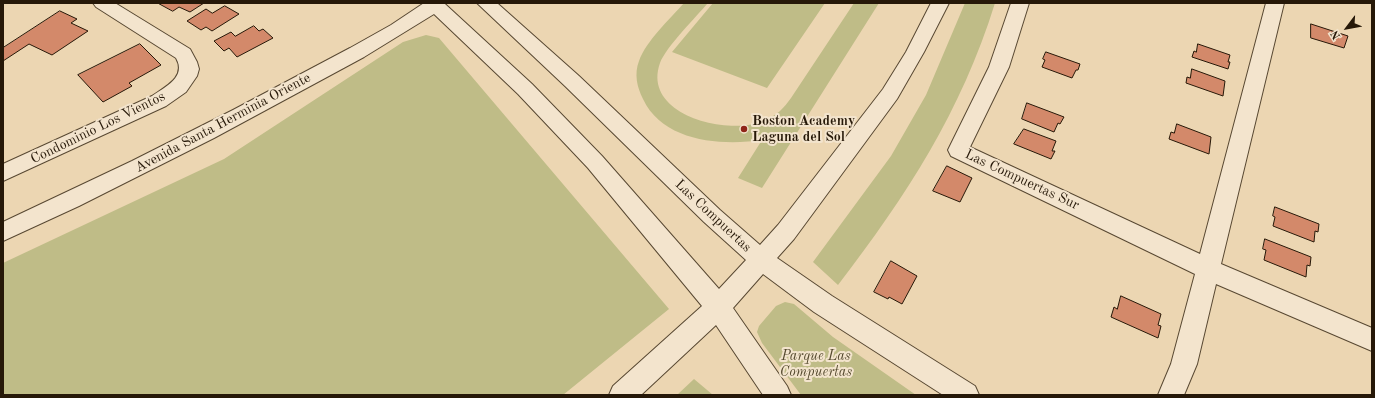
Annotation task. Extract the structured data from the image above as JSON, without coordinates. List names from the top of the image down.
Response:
{
  "streets": {
    "street": [
      "Avenida Santa Herminia Oriente",
      "Condominio Los Vientos",
      "Las Compuertas Sur",
      "Las Compuertas"
    ]
  },
  "parks": ["Parque Las Compuertas"],
  "places": ["Boston Academy Laguna del Sol"],
  "north": "bottom left"
}
